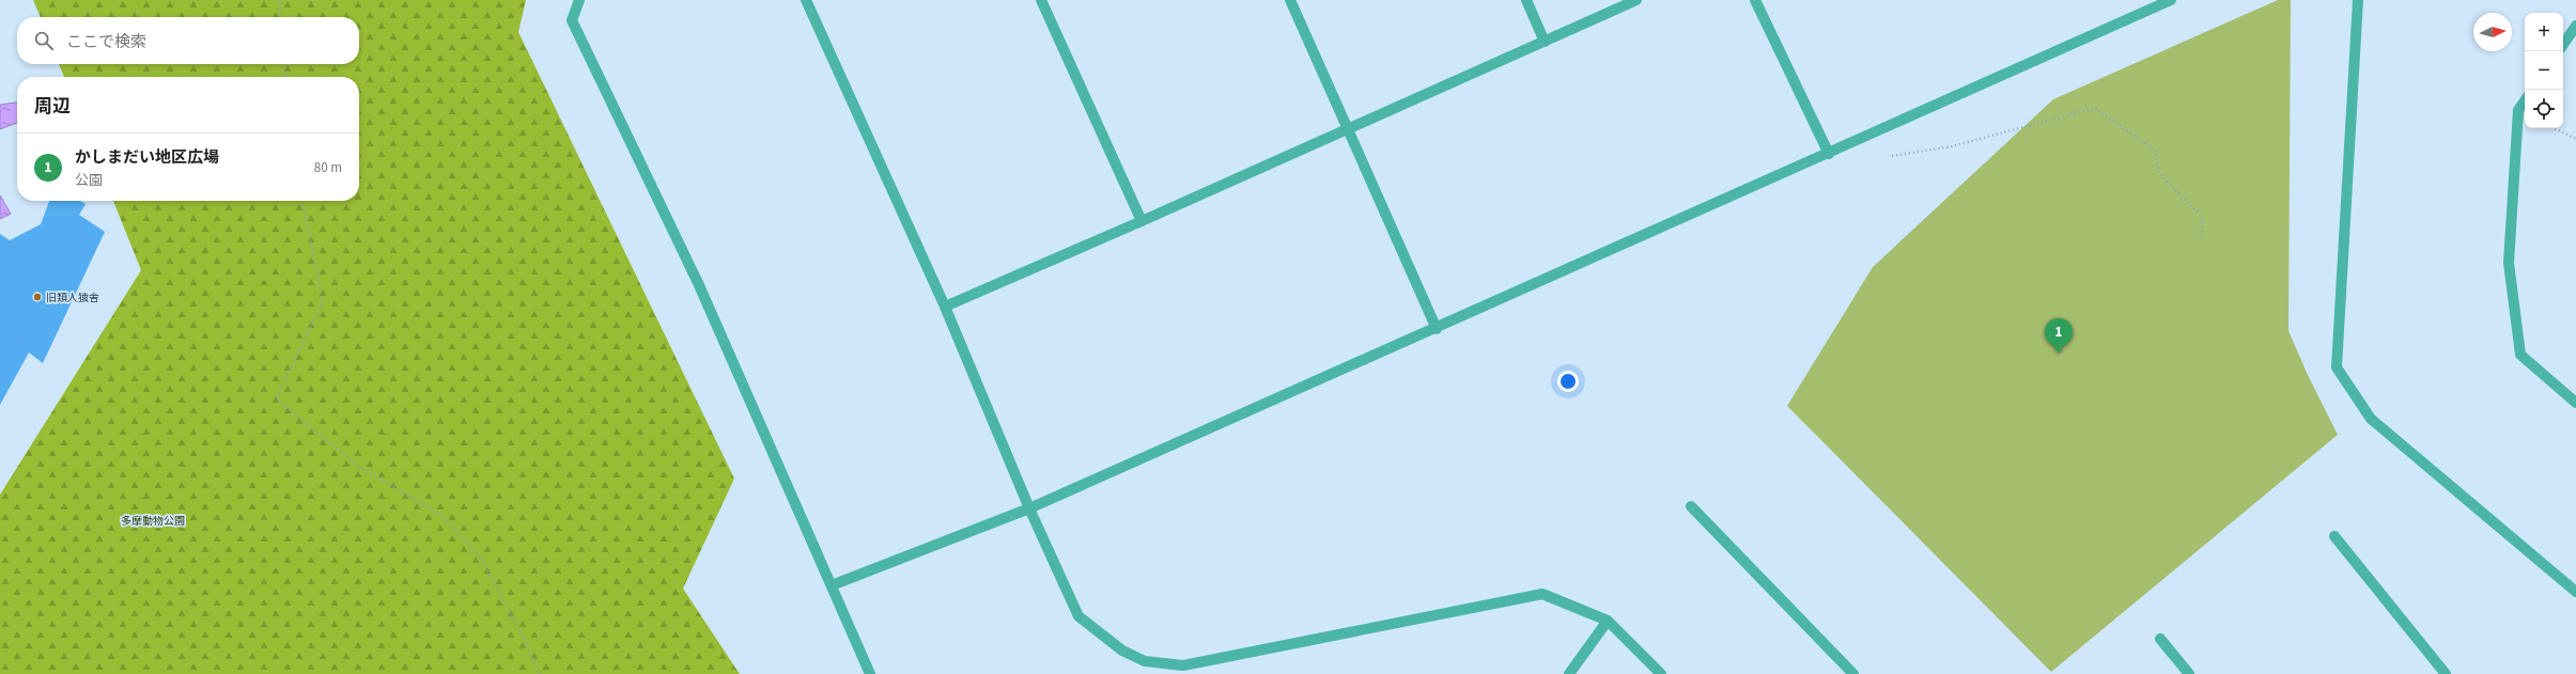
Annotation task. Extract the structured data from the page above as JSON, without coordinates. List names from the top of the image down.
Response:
{
  "parks": ["多摩動物公園"],
  "places": ["旧類人猿舎"],
  "north": "right",
  "page": {
    "map_buttons": ["+", "−"],
    "search": "ここで検索",
    "heading": "周辺",
    "list": [
      {
        "mark": "1",
        "name": "かしまだい地区広場",
        "note": "公園",
        "value": "80 m"
      }
    ],
    "pins": "1"
  }
}
